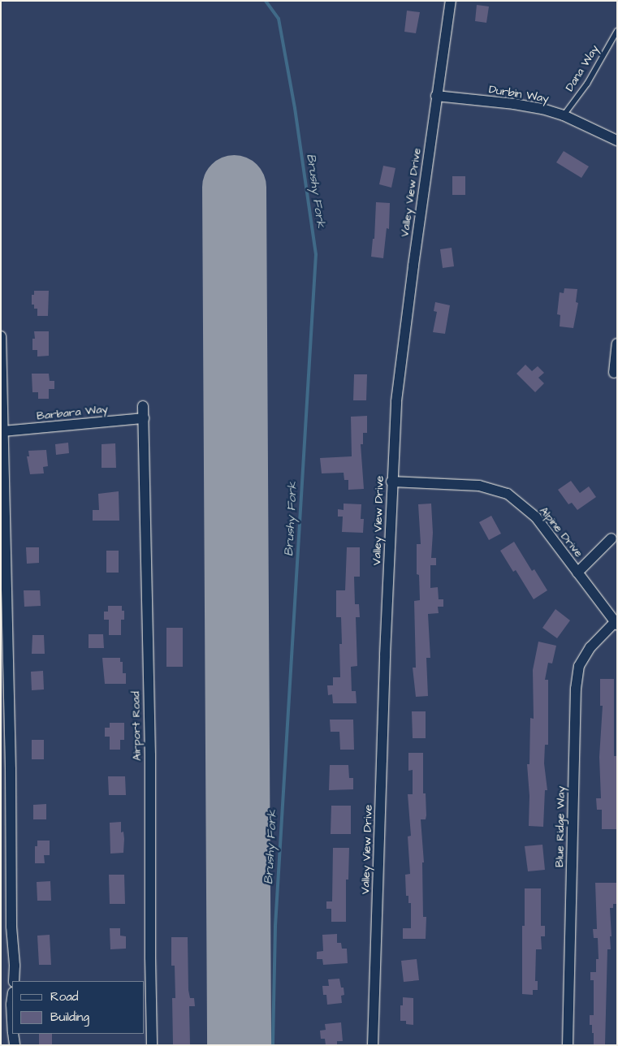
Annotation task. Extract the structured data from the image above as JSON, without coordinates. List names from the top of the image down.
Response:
{
  "streets": {
    "street": [
      "Durbin Way",
      "Valley View Drive",
      "Barbara Way",
      "Alpine Drive",
      "Airport Road",
      "Blue Ridge Way"
    ],
    "lane": ["Dana Way"]
  },
  "crossings": [
    ["Dana Way", "Durbin Way"],
    ["Durbin Way", "Valley View Drive"],
    ["Valley View Drive", "Alpine Drive"],
    ["Barbara Way", "Airport Road"],
    ["Alpine Drive", "Blue Ridge Way"]
  ],
  "water": ["Brushy Fork"],
  "legend": ["Road", "Building"]
}
